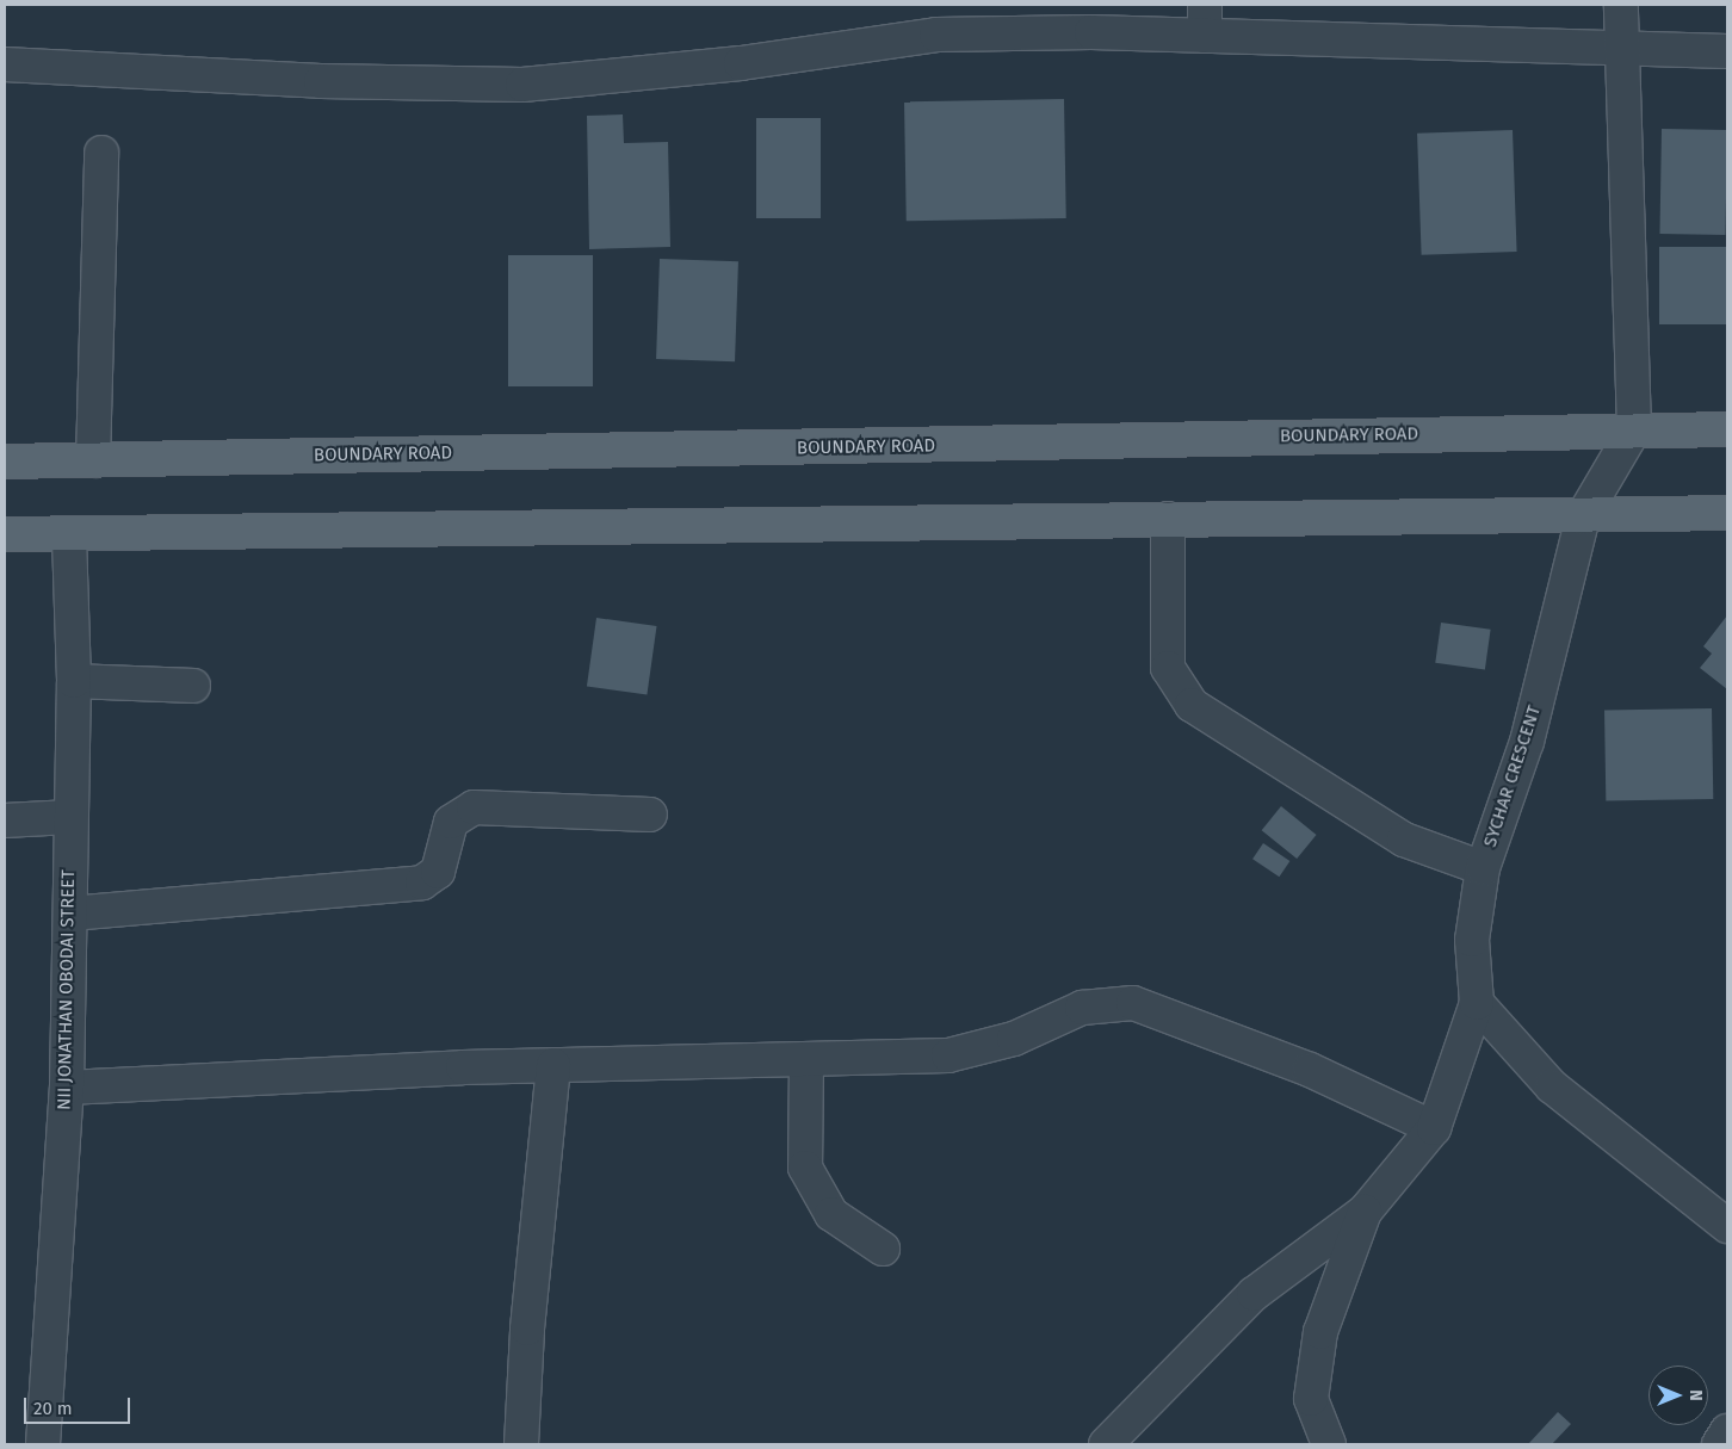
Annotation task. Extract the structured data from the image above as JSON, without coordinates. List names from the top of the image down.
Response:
{
  "streets": {
    "main road": ["BOUNDARY ROAD"],
    "street": ["SYCHAR CRESCENT", "NII JONATHAN OBODAI STREET"]
  },
  "crossings": [
    ["BOUNDARY ROAD", "SYCHAR CRESCENT"]
  ],
  "scale_bar": "20 m",
  "north": "right"
}
